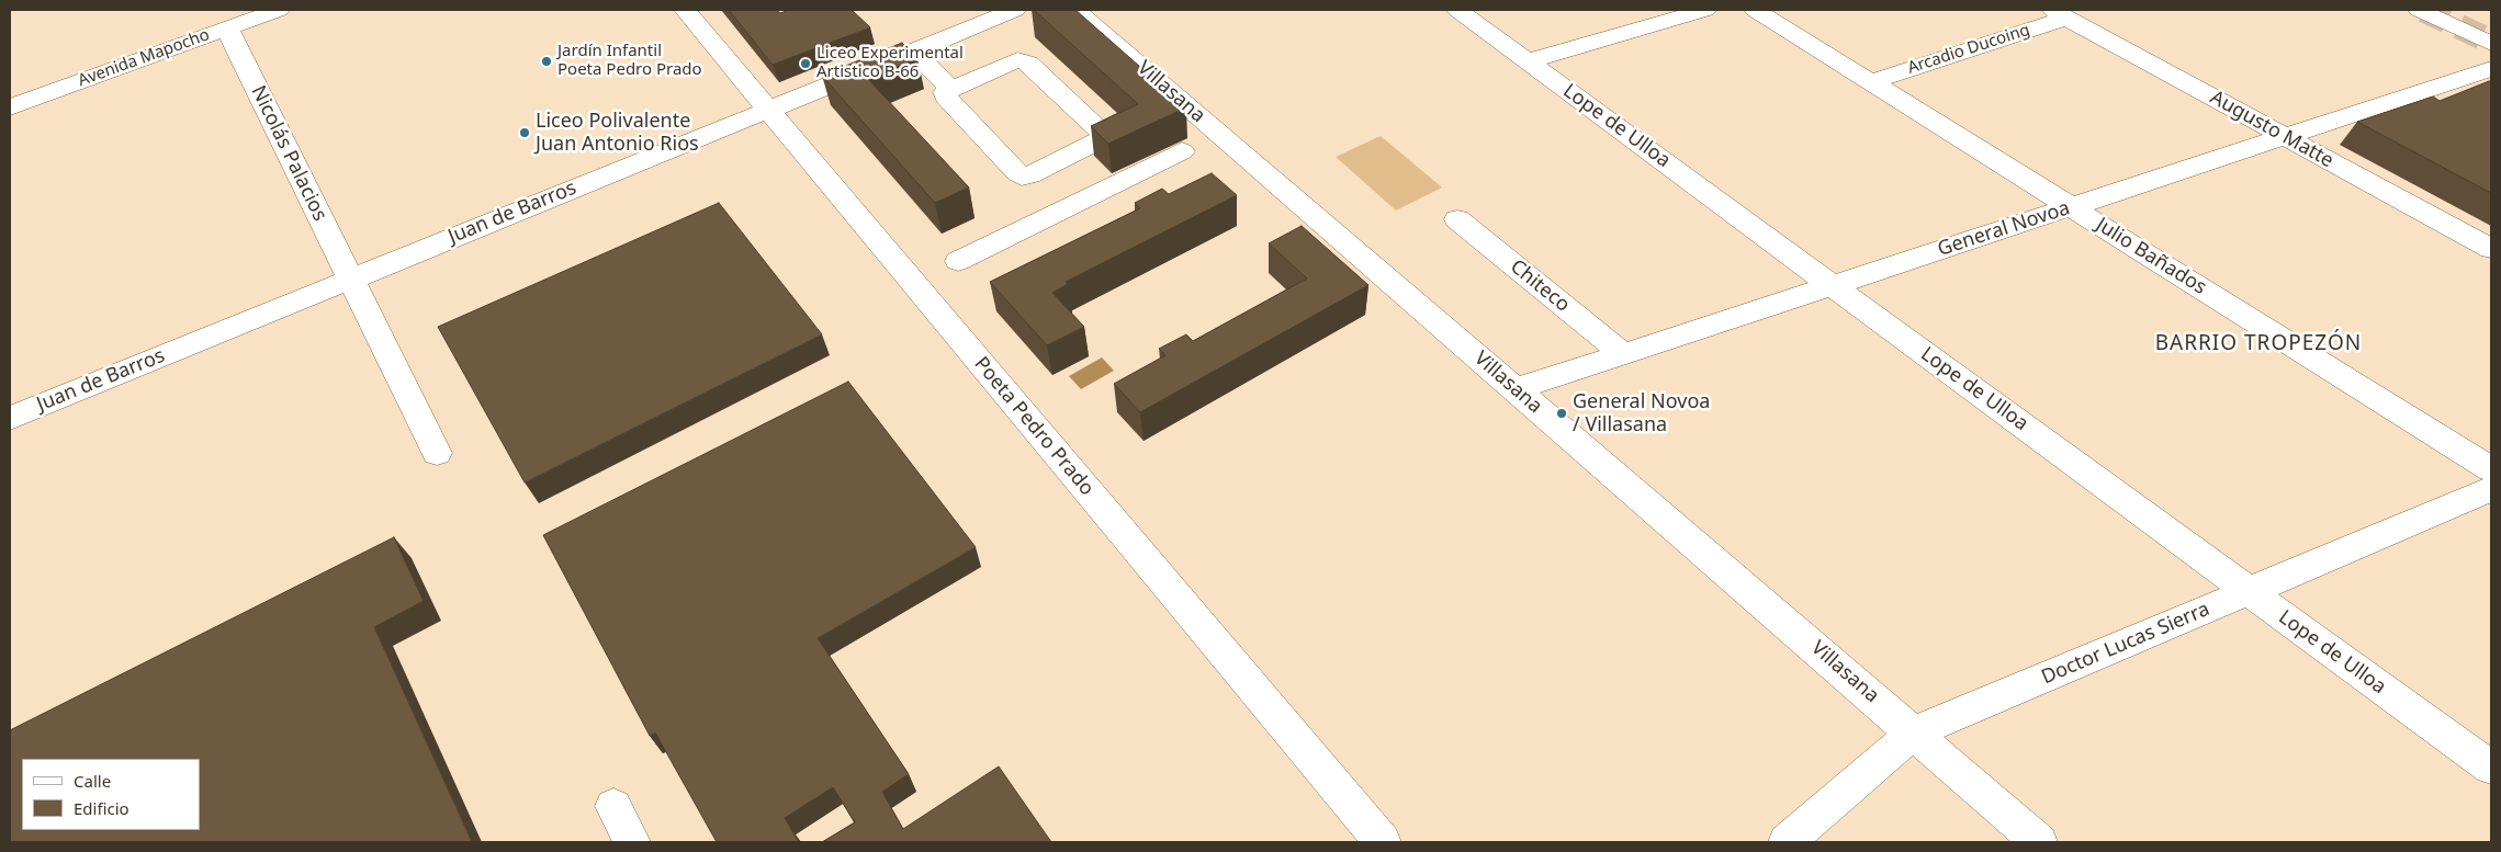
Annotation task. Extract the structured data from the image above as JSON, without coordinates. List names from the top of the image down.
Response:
{
  "streets": {
    "street": [
      "Arcadio Ducoing",
      "Avenida Mapocho",
      "Villasana",
      "Lope de Ulloa",
      "Augusto Matte",
      "Nicolás Palacios",
      "Juan de Barros",
      "General Novoa",
      "Julio Bañados",
      "Chiteco",
      "Poeta Pedro Prado",
      "Doctor Lucas Sierra"
    ]
  },
  "crossings": [
    ["Arcadio Ducoing", "Augusto Matte"],
    ["Arcadio Ducoing", "Julio Bañados"],
    ["Avenida Mapocho", "Nicolás Palacios"],
    ["Villasana", "General Novoa"],
    ["Villasana", "Doctor Lucas Sierra"],
    ["Lope de Ulloa", "General Novoa"],
    ["Lope de Ulloa", "Doctor Lucas Sierra"],
    ["Augusto Matte", "General Novoa"],
    ["Nicolás Palacios", "Juan de Barros"],
    ["Juan de Barros", "Poeta Pedro Prado"],
    ["General Novoa", "Julio Bañados"],
    ["General Novoa", "Chiteco"]
  ],
  "districts": ["BARRIO TROPEZÓN"],
  "places": [
    "Jardín Infantil Poeta Pedro Prado",
    "Liceo Experimental Artistico B-66",
    "Liceo Polivalente Juan Antonio Rios",
    "General Novoa / Villasana"
  ],
  "legend": ["Calle", "Edificio"]
}
